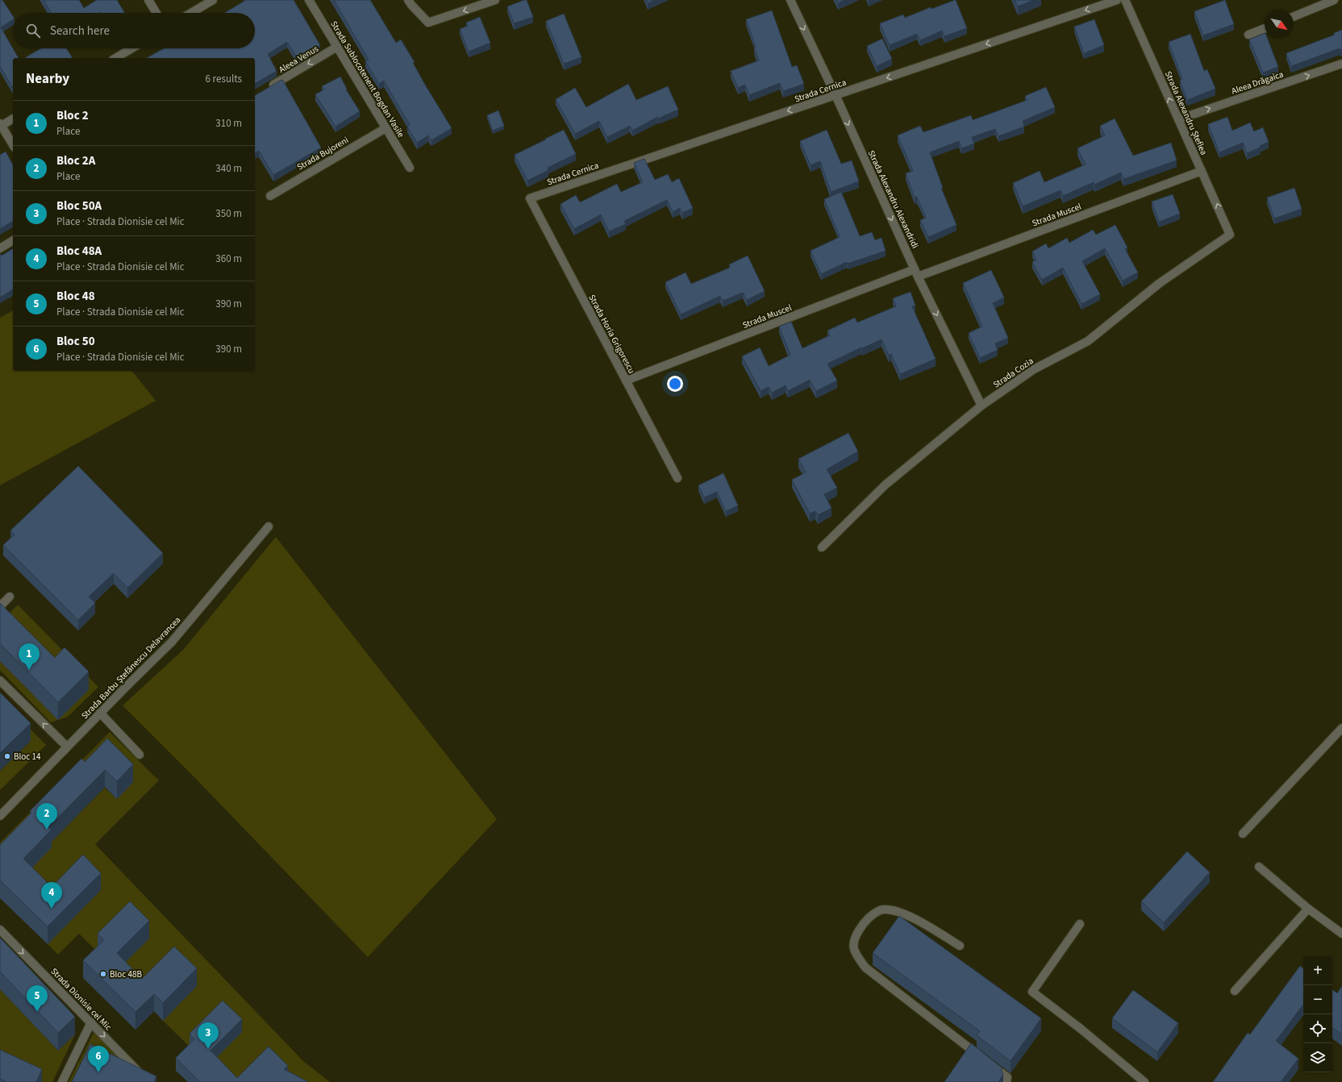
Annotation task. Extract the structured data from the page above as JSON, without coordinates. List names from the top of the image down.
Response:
{
  "streets": {
    "street": [
      "Aleea Venus",
      "Strada Sublocotenent Bogdan Vasile",
      "Aleea Drăgaica",
      "Strada Cernica",
      "Strada Alexandru Șteflea",
      "Strada Bujoreni",
      "Strada Alexandru Alexandridi",
      "Strada Muscel",
      "Strada Horia Grigorescu",
      "Strada Cozia",
      "Strada Barbu Ștefănescu Delavrancea",
      "Strada Dionisie cel Mic"
    ]
  },
  "crossings": [
    ["Aleea Venus", "Strada Sublocotenent Bogdan Vasile"],
    ["Strada Sublocotenent Bogdan Vasile", "Strada Bujoreni"],
    ["Aleea Drăgaica", "Strada Alexandru Șteflea"],
    ["Strada Cernica", "Strada Alexandru Alexandridi"],
    ["Strada Cernica", "Strada Horia Grigorescu"],
    ["Strada Alexandru Șteflea", "Strada Muscel"],
    ["Strada Alexandru Șteflea", "Strada Cozia"],
    ["Strada Alexandru Alexandridi", "Strada Muscel"],
    ["Strada Alexandru Alexandridi", "Strada Cozia"],
    ["Strada Muscel", "Strada Horia Grigorescu"]
  ],
  "one_way": [
    "Aleea Venus",
    "Aleea Drăgaica",
    "Strada Cernica",
    "Strada Alexandru Șteflea",
    "Strada Alexandru Alexandridi",
    "Strada Dionisie cel Mic"
  ],
  "places": ["Bloc 14", "Bloc 48B"],
  "north": "bottom right",
  "page": {
    "search": "Search here",
    "heading": ["Nearby", "6 results"],
    "list": [
      {
        "mark": "1",
        "name": "Bloc 2",
        "note": "Place",
        "value": "310 m"
      },
      {
        "mark": "2",
        "name": "Bloc 2A",
        "note": "Place",
        "value": "340 m"
      },
      {
        "mark": "3",
        "name": "Bloc 50A",
        "note": "Place · Strada Dionisie cel Mic",
        "value": "350 m"
      },
      {
        "mark": "4",
        "name": "Bloc 48A",
        "note": "Place · Strada Dionisie cel Mic",
        "value": "360 m"
      },
      {
        "mark": "5",
        "name": "Bloc 48",
        "note": "Place · Strada Dionisie cel Mic",
        "value": "390 m"
      },
      {
        "mark": "6",
        "name": "Bloc 50",
        "note": "Place · Strada Dionisie cel Mic",
        "value": "390 m"
      }
    ],
    "pins": [
      "1",
      "2",
      "4",
      "5",
      "3",
      "6"
    ],
    "map_buttons": ["+", "−"]
  }
}
